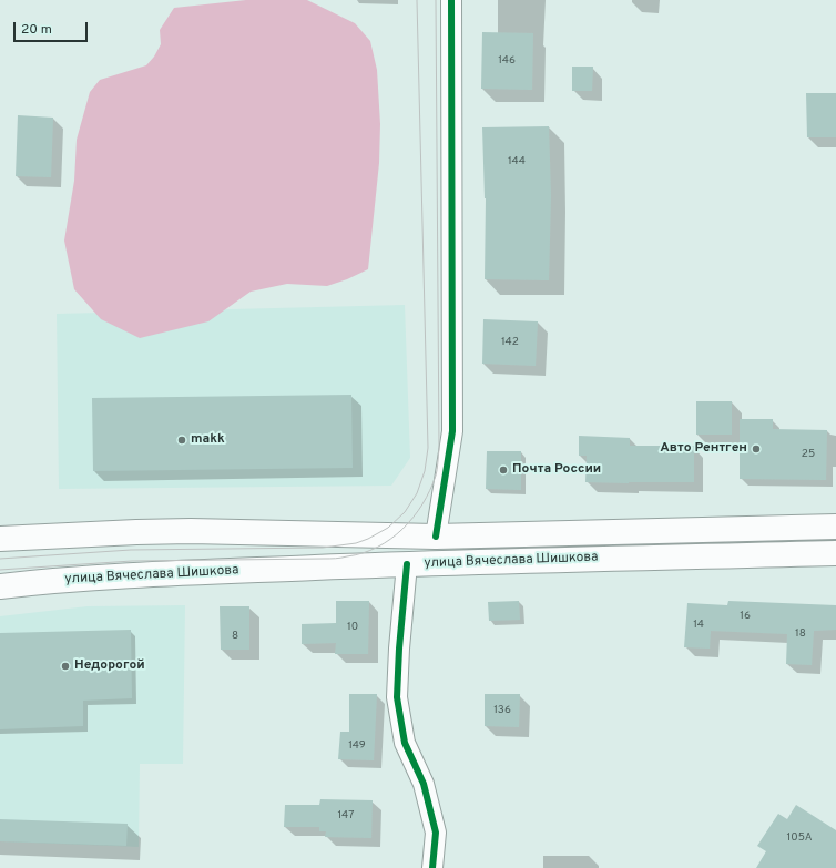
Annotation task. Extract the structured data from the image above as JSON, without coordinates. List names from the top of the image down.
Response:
{
  "streets": {
    "main road": ["улица Вячеслава Шишкова"]
  },
  "places": [
    "makk",
    "Авто Рентген",
    "Почта России",
    "Недорогой"
  ],
  "house_numbers": [
    "146",
    "144",
    "142",
    "25",
    "16",
    "14",
    "10",
    "18",
    "8",
    "136",
    "149",
    "147",
    "105А"
  ],
  "scale_bar": "20 m"
}
